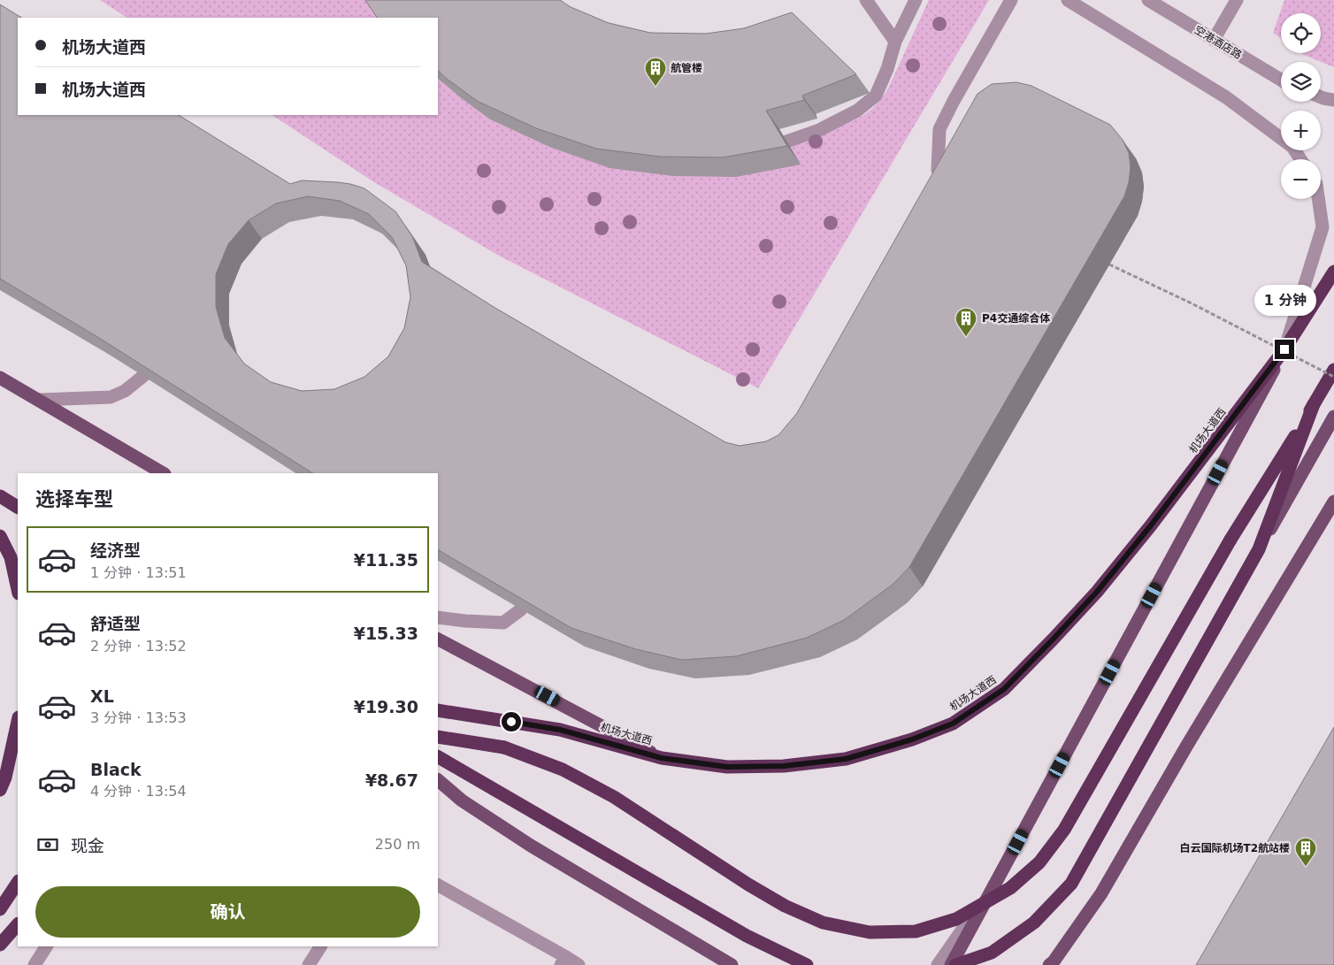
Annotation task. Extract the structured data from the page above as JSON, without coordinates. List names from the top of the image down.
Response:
{
  "streets": {
    "highway": ["机场大道西"],
    "street": ["空港酒店路"]
  },
  "places": {
    "building": ["航管楼", "P4交通综合体", "白云国际机场T2航站楼"]
  },
  "page": {
    "map_buttons": ["+", "−"],
    "banner": ["机场大道西", "机场大道西"],
    "bubble": "1 分钟",
    "heading": "选择车型",
    "list": [
      {
        "name": "经济型",
        "note": "1 分钟 · 13:51",
        "value": "¥11.35"
      },
      {
        "name": "舒适型",
        "note": "2 分钟 · 13:52",
        "value": "¥15.33"
      },
      {
        "name": "XL",
        "note": "3 分钟 · 13:53",
        "value": "¥19.30"
      },
      {
        "name": "Black",
        "note": "4 分钟 · 13:54",
        "value": "¥8.67"
      }
    ],
    "pay": ["现金", "250 m"],
    "buttons": "确认"
  }
}
